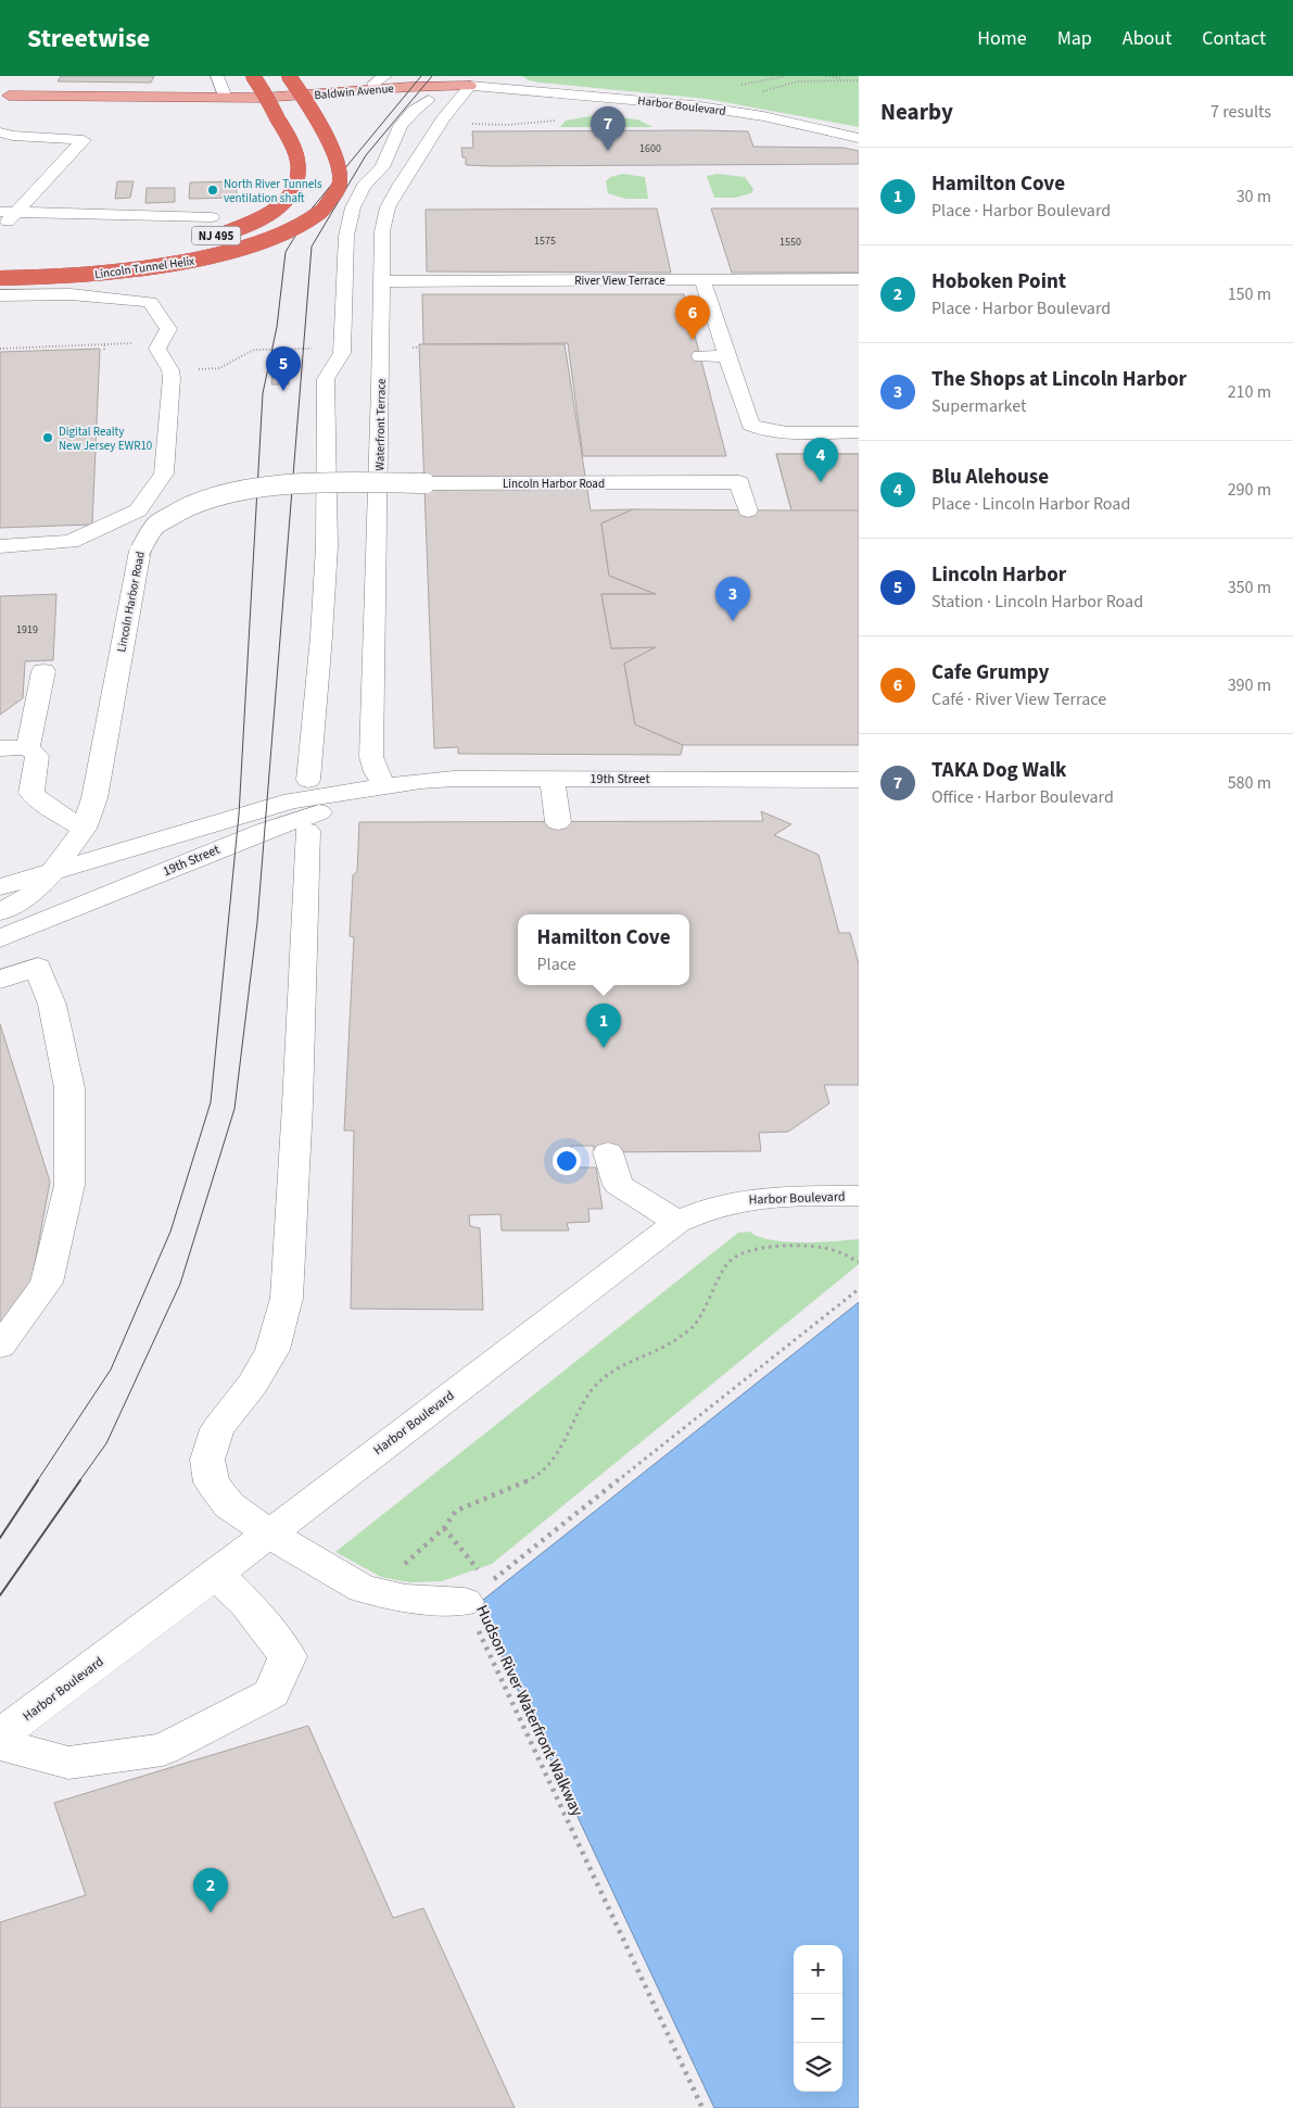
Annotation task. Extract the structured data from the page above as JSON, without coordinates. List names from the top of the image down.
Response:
{
  "streets": {
    "highway": ["NJ 495", "Lincoln Tunnel Helix"],
    "main road": ["Baldwin Avenue"],
    "street": [
      "Harbor Boulevard",
      "River View Terrace",
      "Waterfront Terrace",
      "Lincoln Harbor Road",
      "19th Street"
    ],
    "path": ["Hudson River Waterfront Walkway"]
  },
  "crossings": [
    ["Baldwin Avenue", "Harbor Boulevard"],
    ["Baldwin Avenue", "Waterfront Terrace"],
    ["Harbor Boulevard", "Waterfront Terrace"],
    ["River View Terrace", "Waterfront Terrace"],
    ["Waterfront Terrace", "19th Street"],
    ["Lincoln Harbor Road", "19th Street"]
  ],
  "places": ["North River Tunnels ventilation shaft", "Digital Realty New Jersey EWR10"],
  "house_numbers": [
    "1600",
    "1575",
    "1550",
    "1919"
  ],
  "page": {
    "header": "Streetwise",
    "nav": [
      "Home",
      "Map",
      "About",
      "Contact"
    ],
    "heading": ["Nearby", "7 results"],
    "pins": [
      "7",
      "6",
      "5",
      "4",
      "3",
      "1",
      "2"
    ],
    "list": [
      {
        "mark": "1",
        "name": "Hamilton Cove",
        "note": "Place · Harbor Boulevard",
        "value": "30 m"
      },
      {
        "mark": "2",
        "name": "Hoboken Point",
        "note": "Place · Harbor Boulevard",
        "value": "150 m"
      },
      {
        "mark": "3",
        "name": "The Shops at Lincoln Harbor",
        "note": "Supermarket",
        "value": "210 m"
      },
      {
        "mark": "4",
        "name": "Blu Alehouse",
        "note": "Place · Lincoln Harbor Road",
        "value": "290 m"
      },
      {
        "mark": "5",
        "name": "Lincoln Harbor",
        "note": "Station · Lincoln Harbor Road",
        "value": "350 m"
      },
      {
        "mark": "6",
        "name": "Cafe Grumpy",
        "note": "Café · River View Terrace",
        "value": "390 m"
      },
      {
        "mark": "7",
        "name": "TAKA Dog Walk",
        "note": "Office · Harbor Boulevard",
        "value": "580 m"
      }
    ],
    "popup": ["Hamilton Cove", "Place"],
    "map_buttons": ["+", "−"]
  }
}
